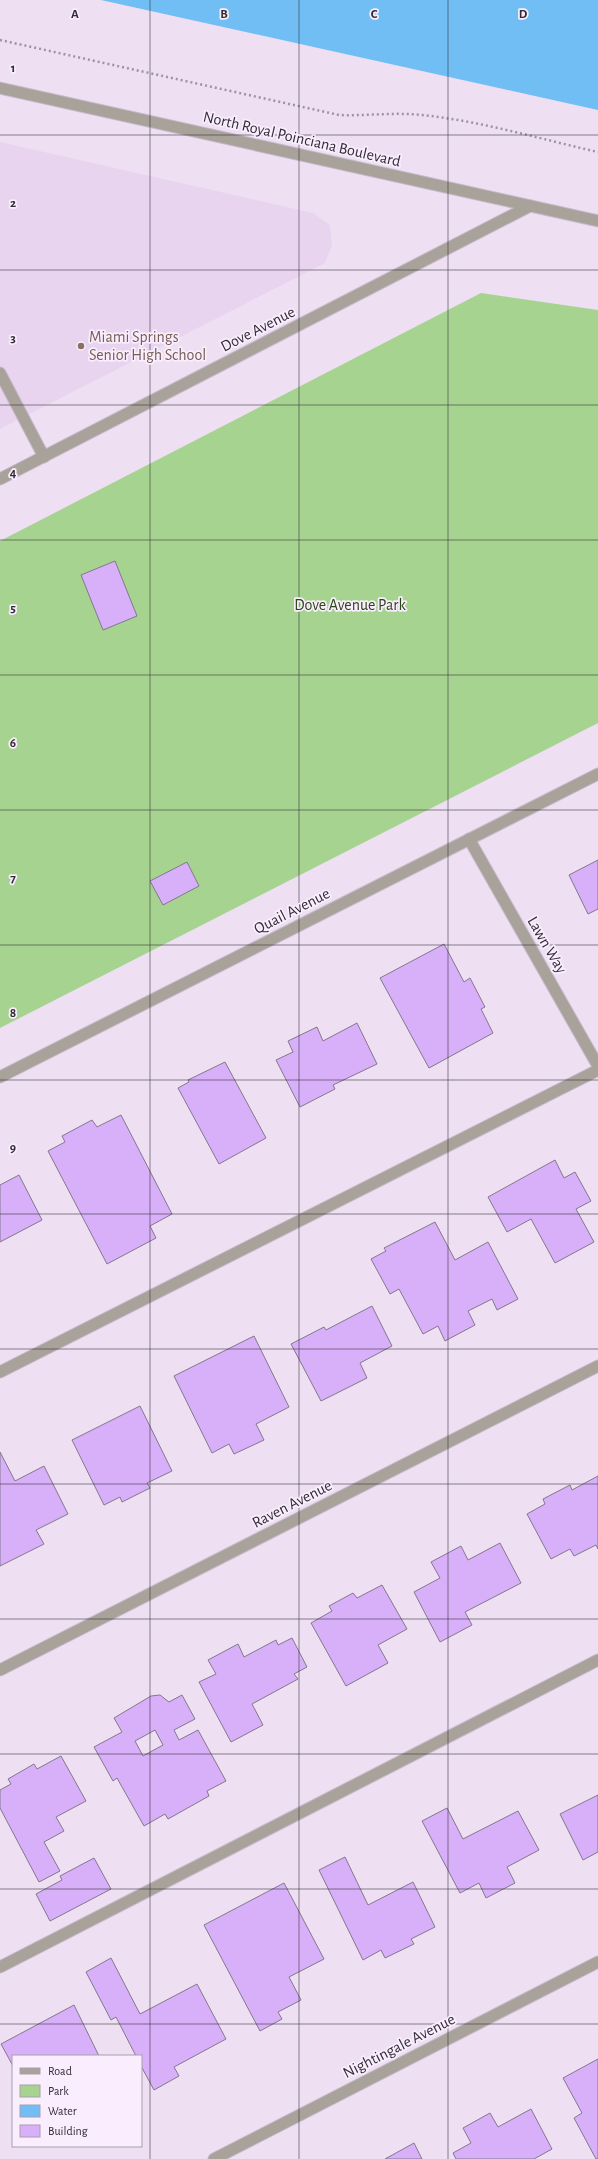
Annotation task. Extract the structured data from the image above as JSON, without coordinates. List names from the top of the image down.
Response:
{
  "streets": {
    "street": [
      "North Royal Poinciana Boulevard",
      "Dove Avenue",
      "Quail Avenue",
      "Lawn Way",
      "Raven Avenue",
      "Nightingale Avenue"
    ]
  },
  "crossings": [
    ["North Royal Poinciana Boulevard", "Dove Avenue"],
    ["Quail Avenue", "Lawn Way"]
  ],
  "parks": ["Dove Avenue Park"],
  "places": ["Miami Springs Senior High School"],
  "legend": [
    "Road",
    "Park",
    "Water",
    "Building"
  ],
  "grid": {
    "columns": [
      "A",
      "B",
      "C",
      "D"
    ],
    "rows": [
      "1",
      "2",
      "3",
      "4",
      "5",
      "6",
      "7",
      "8",
      "9"
    ]
  }
}
